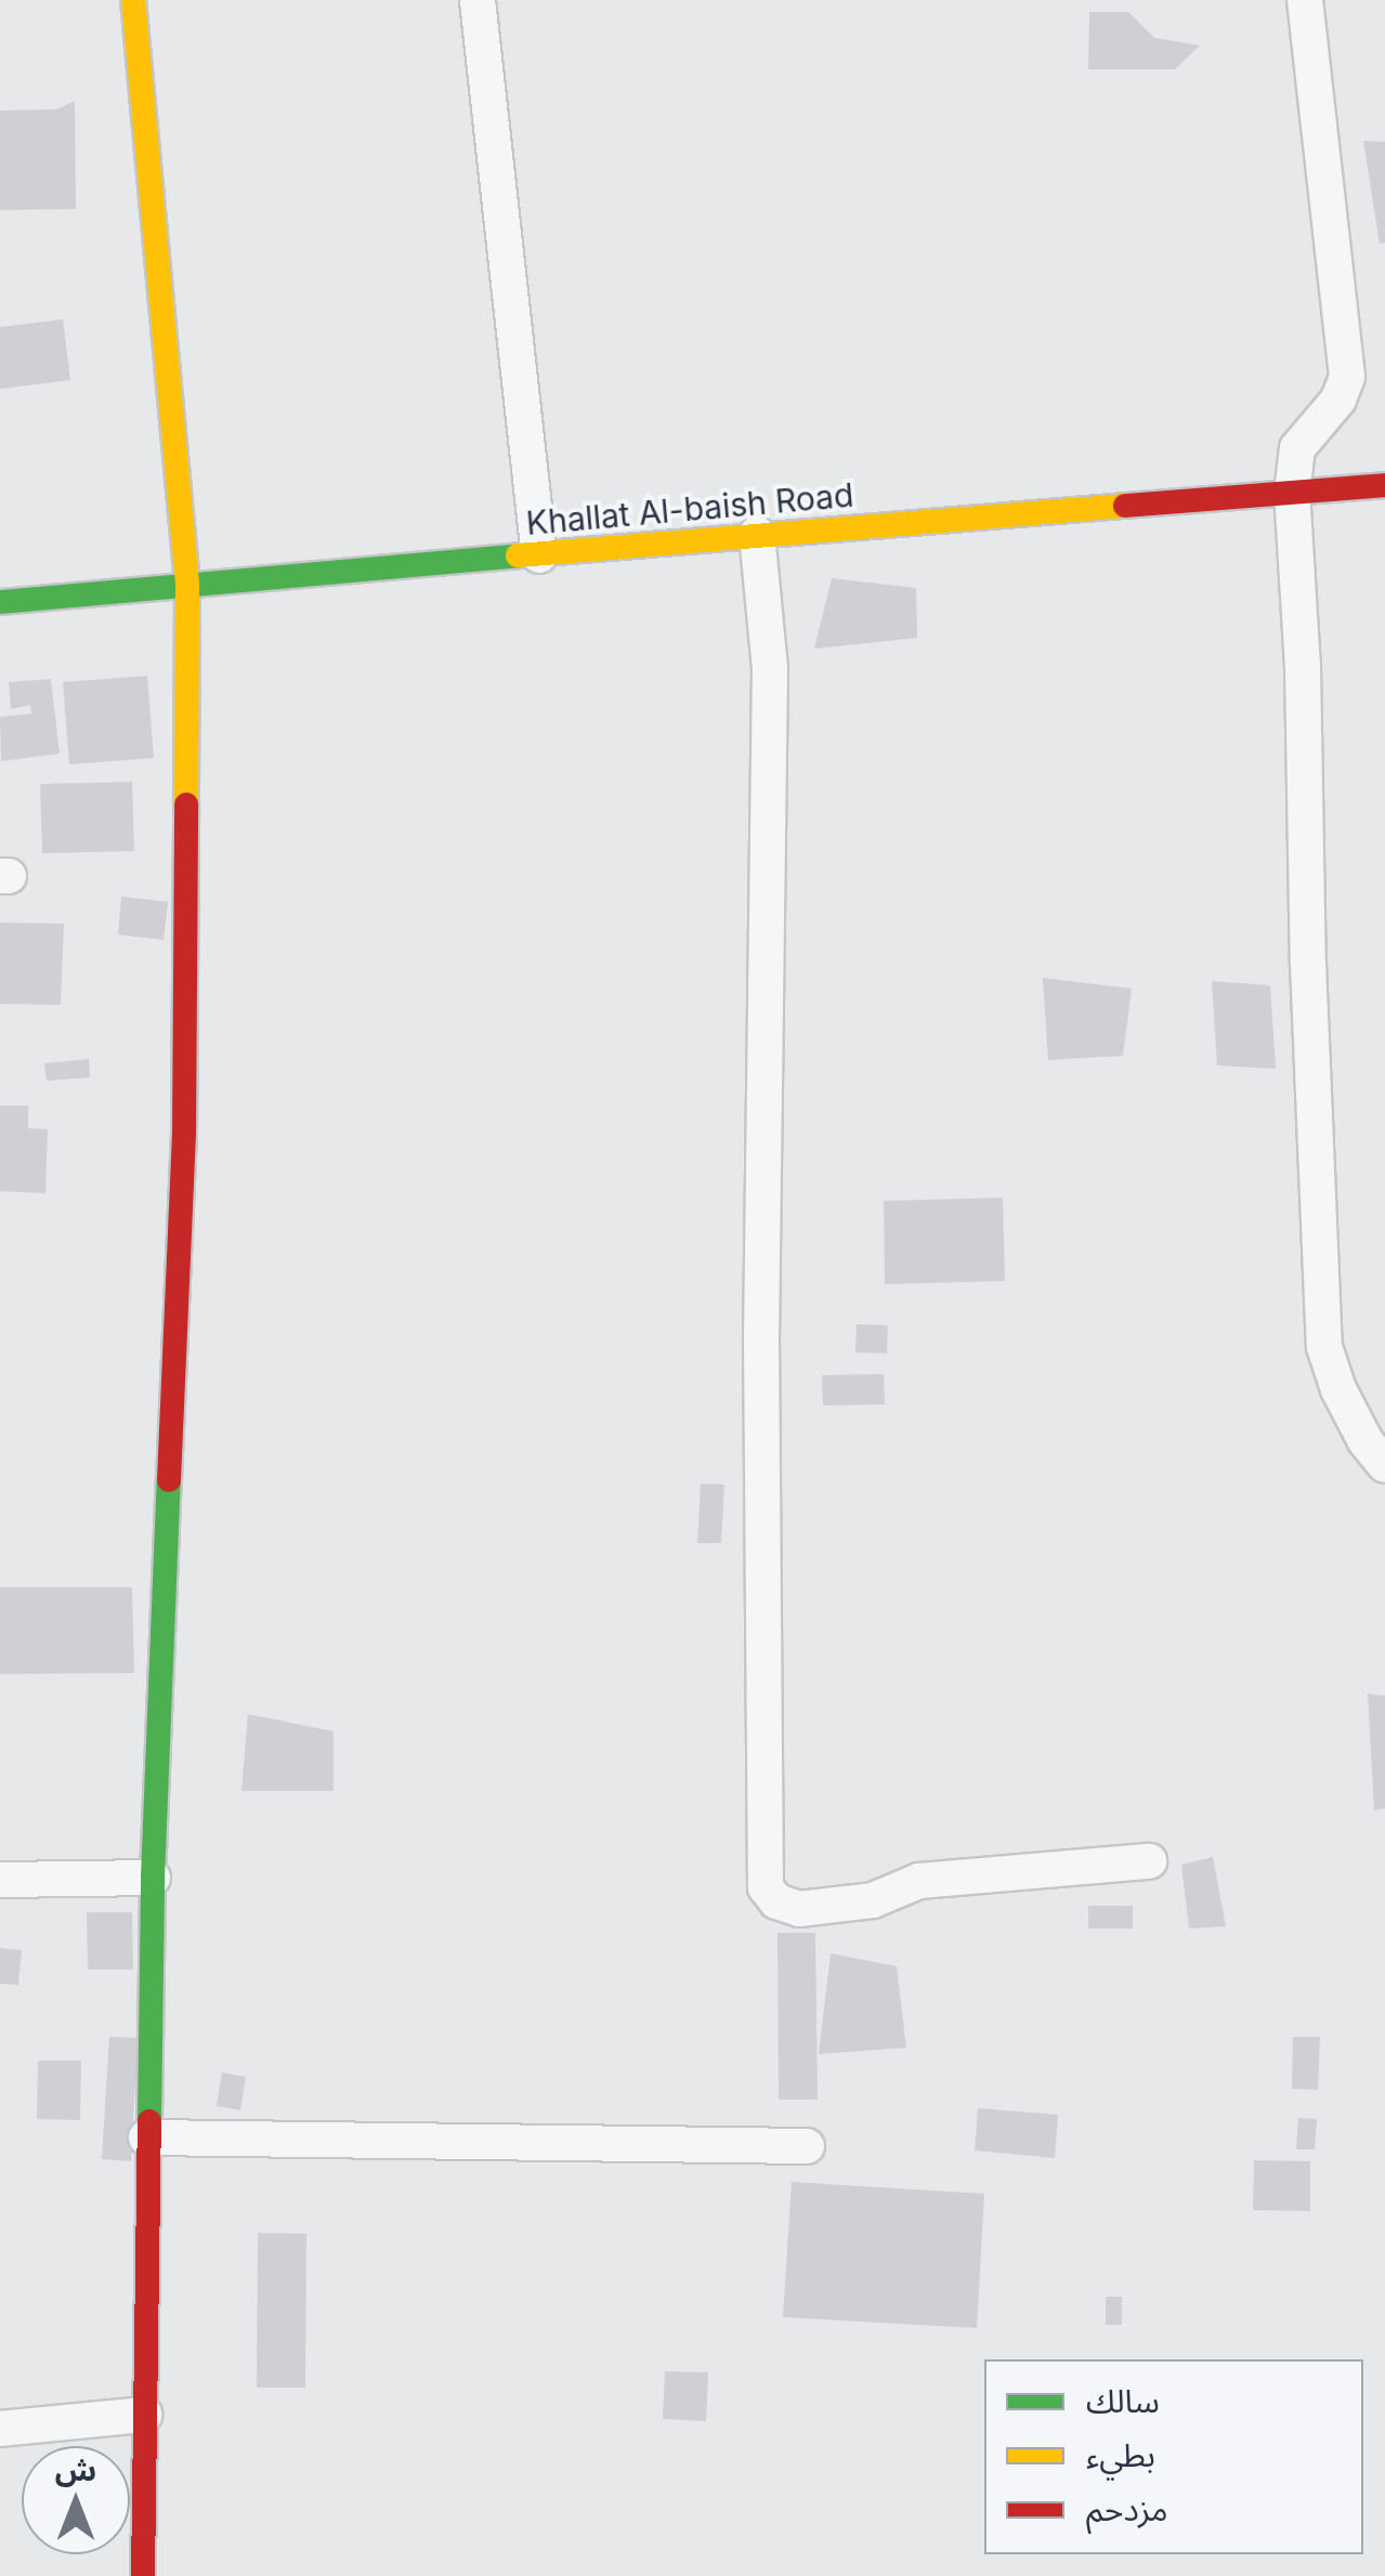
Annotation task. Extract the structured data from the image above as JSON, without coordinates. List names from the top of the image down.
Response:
{
  "streets": {
    "street": ["Khallat Al-baish Road"]
  },
  "legend": ["سالك", "بطيء", "مزدحم"],
  "north": "top"
}
